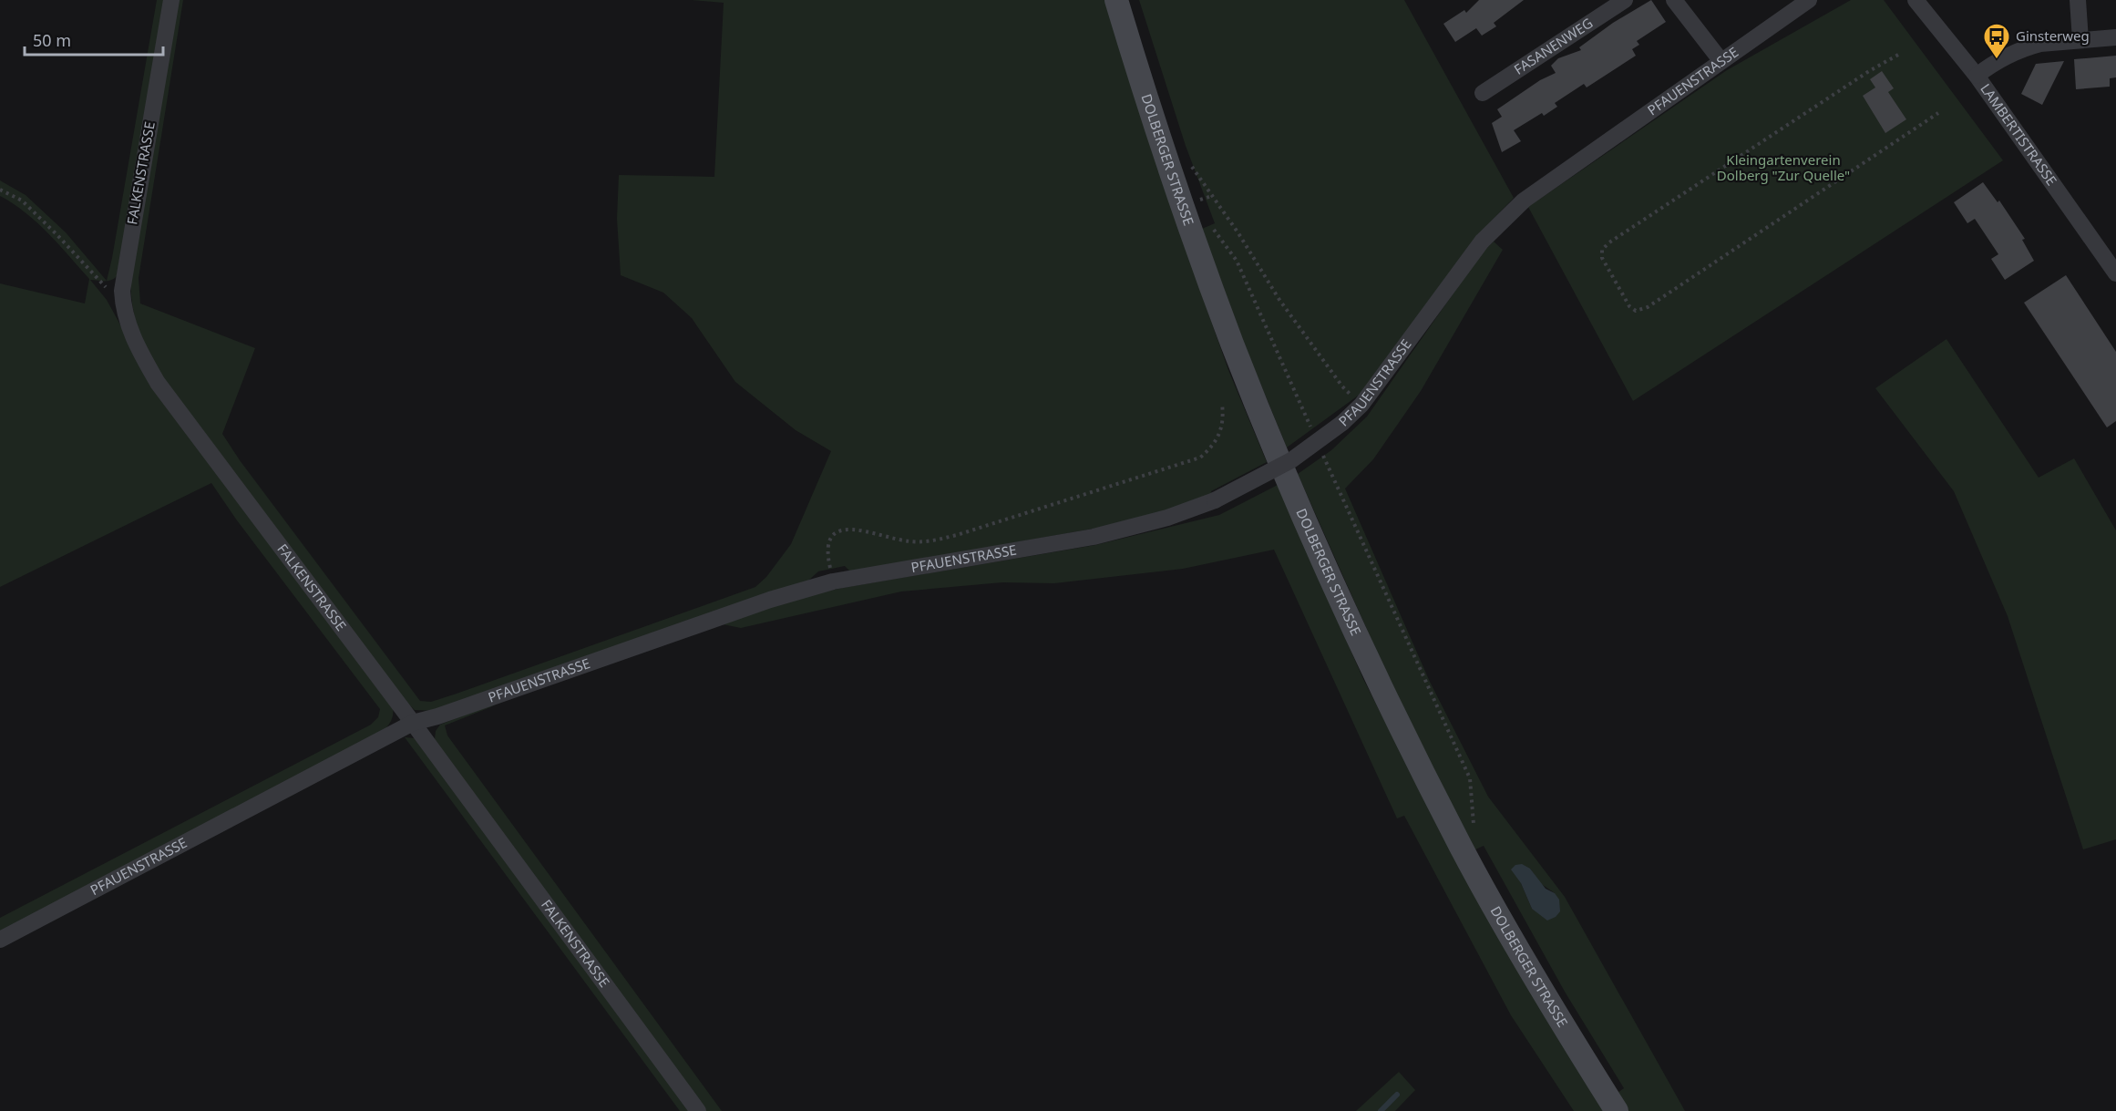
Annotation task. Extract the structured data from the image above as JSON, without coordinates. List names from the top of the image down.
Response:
{
  "streets": {
    "main road": ["DOLBERGER STRASSE"],
    "street": [
      "FASANENWEG",
      "PFAUENSTRASSE",
      "LAMBERTISTRASSE",
      "FALKENSTRASSE"
    ]
  },
  "crossings": [
    ["PFAUENSTRASSE", "FALKENSTRASSE"]
  ],
  "parks": ["Kleingartenverein Dolberg \"Zur Quelle\""],
  "places": {
    "bus stop": ["Ginsterweg"]
  },
  "scale_bar": "50 m"
}
